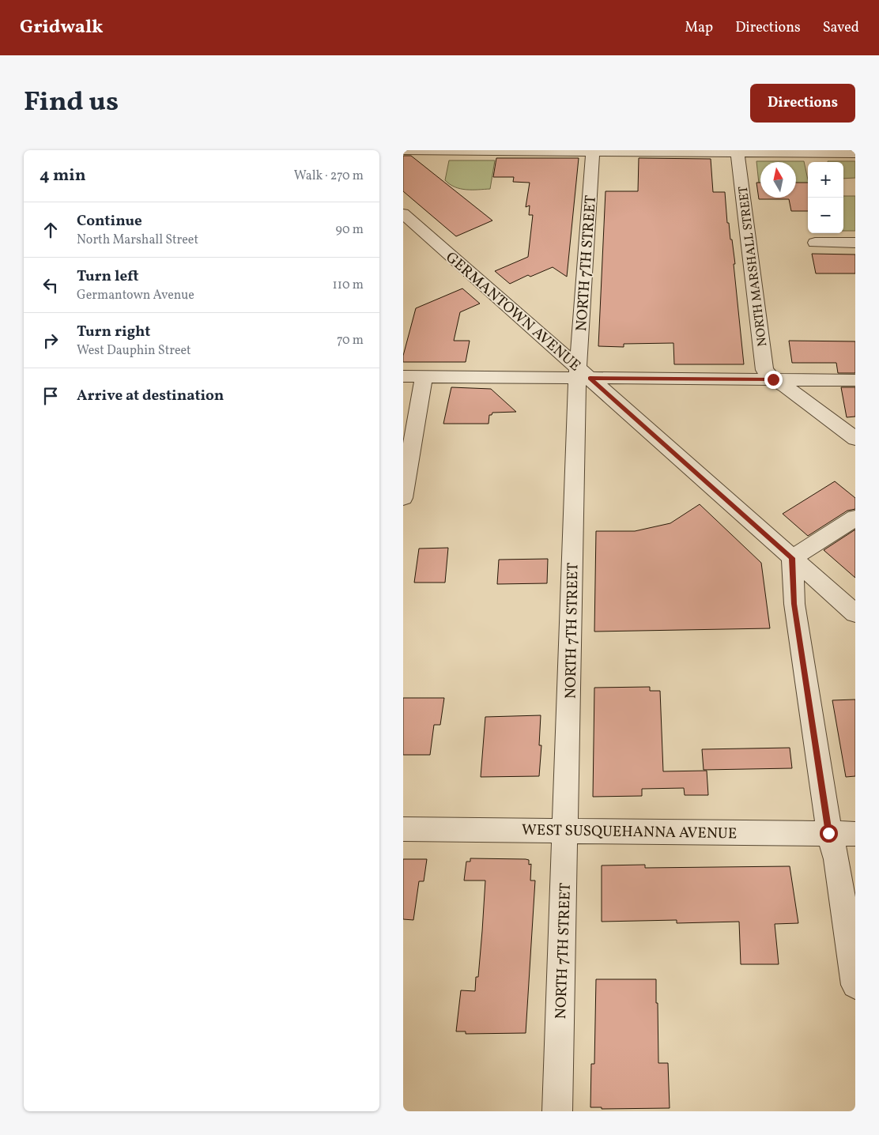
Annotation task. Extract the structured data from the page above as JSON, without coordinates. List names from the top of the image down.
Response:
{
  "streets": {
    "street": [
      "NORTH 7TH STREET",
      "NORTH MARSHALL STREET",
      "GERMANTOWN AVENUE",
      "WEST SUSQUEHANNA AVENUE"
    ]
  },
  "crossings": [
    ["NORTH 7TH STREET", "GERMANTOWN AVENUE"],
    ["NORTH 7TH STREET", "WEST SUSQUEHANNA AVENUE"]
  ],
  "north": "top",
  "page": {
    "header": "Gridwalk",
    "nav": ["Map", "Directions", "Saved"],
    "title": "Find us",
    "buttons": "Directions",
    "heading": ["4 min", "Walk · 270 m"],
    "map_buttons": ["+", "−"],
    "list": [
      ["Continue", "North Marshall Street", "90 m"],
      ["Turn left", "Germantown Avenue", "110 m"],
      ["Turn right", "West Dauphin Street", "70 m"],
      "Arrive at destination"
    ]
  }
}
